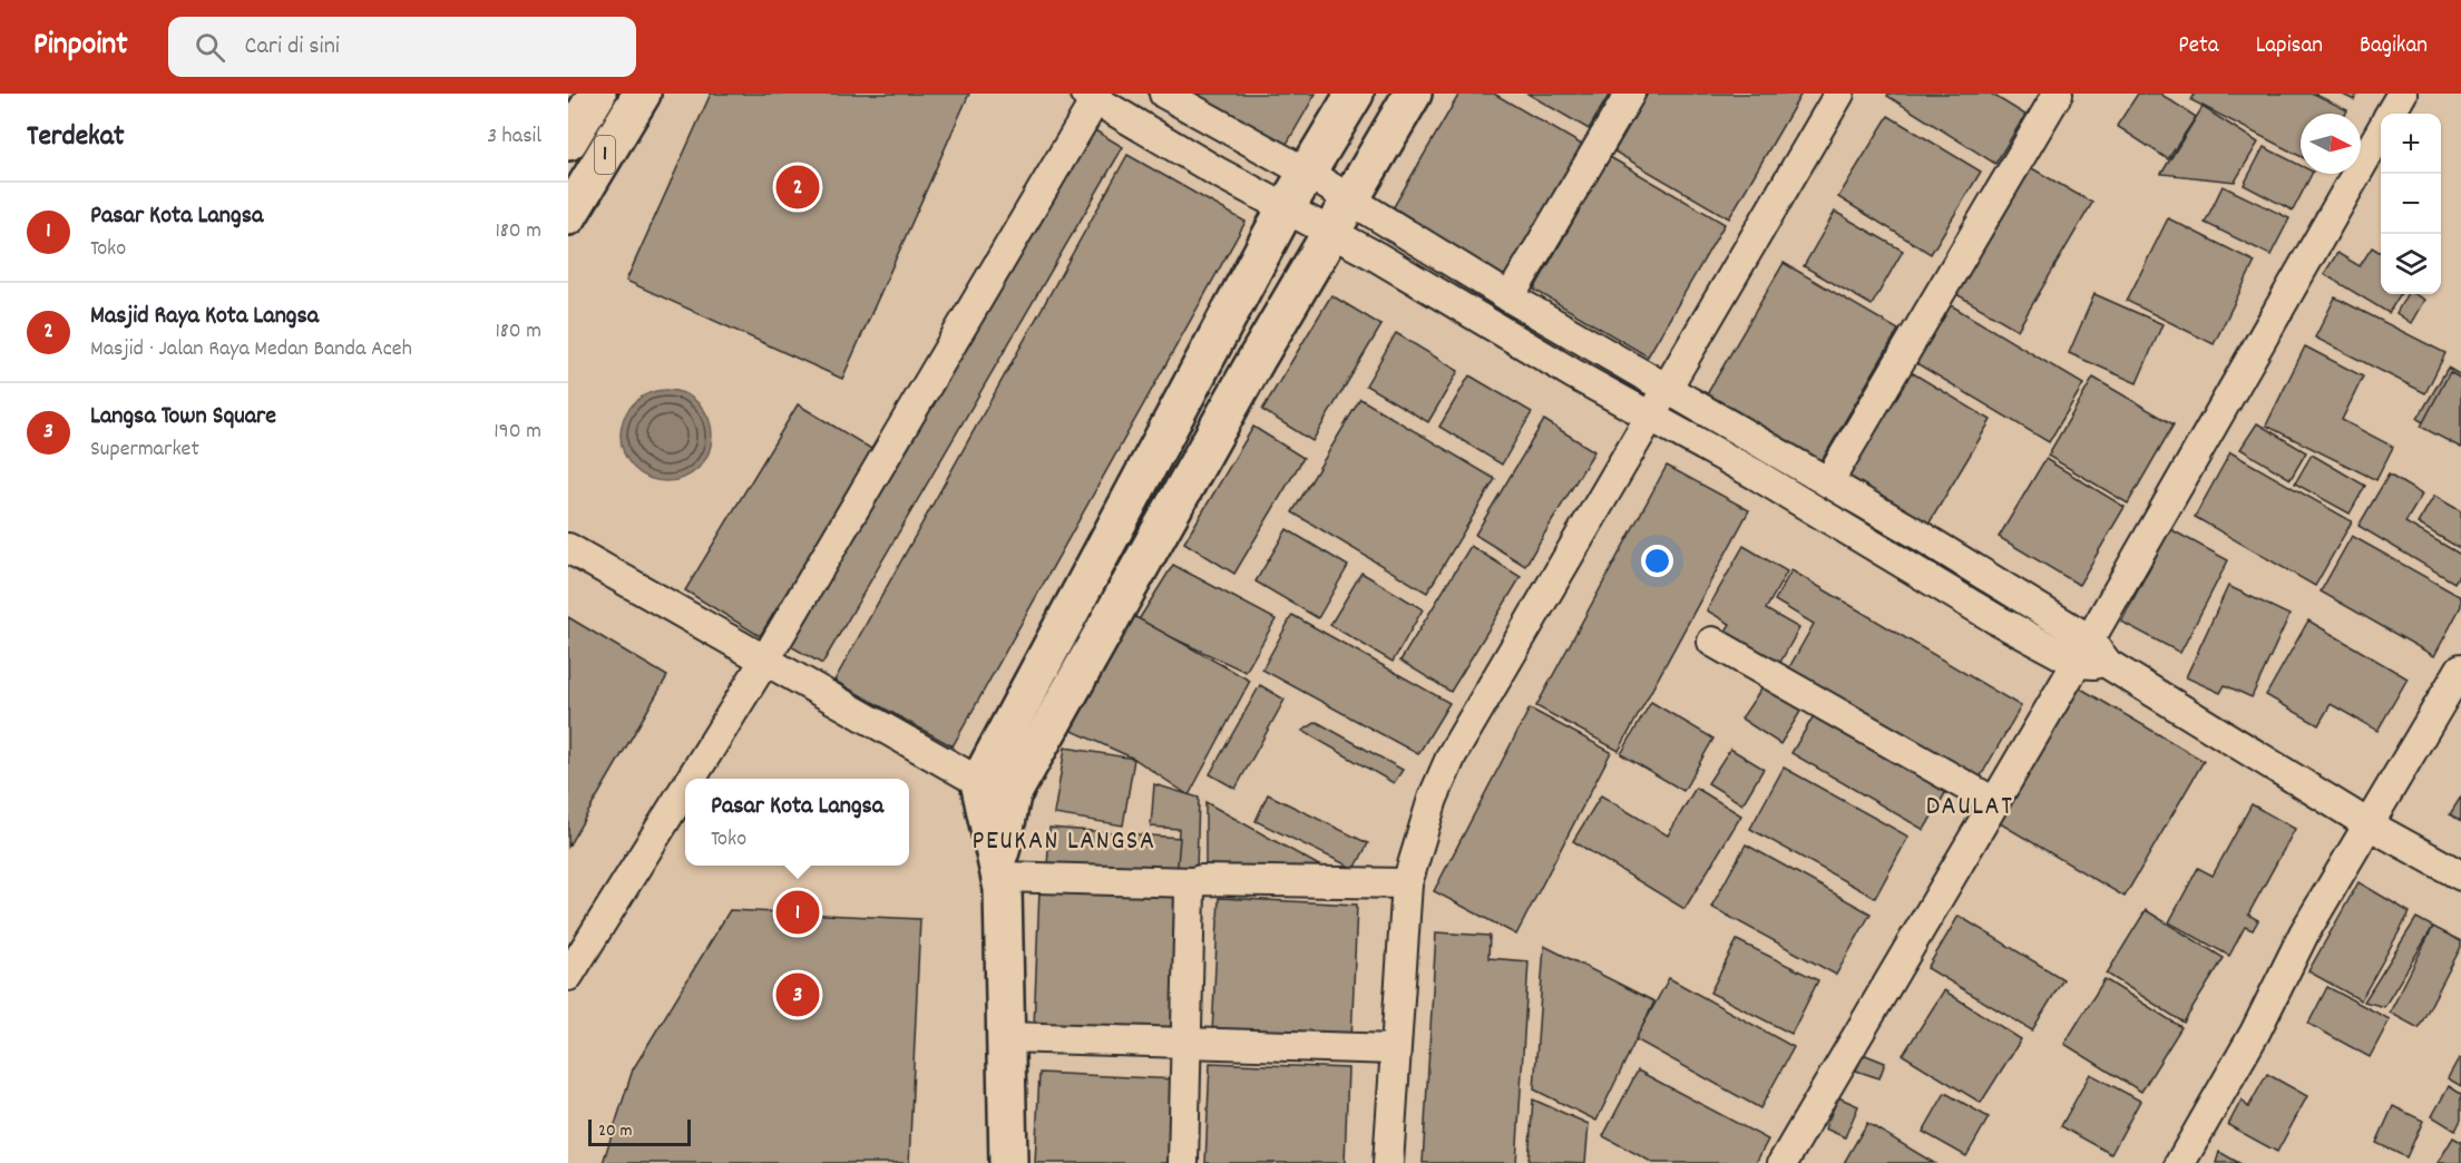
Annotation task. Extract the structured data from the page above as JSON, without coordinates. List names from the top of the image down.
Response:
{
  "streets": {
    "main road": ["1"]
  },
  "districts": ["DAULAT", "PEUKAN LANGSA"],
  "scale_bar": "20 m",
  "north": "right",
  "page": {
    "header": "Pinpoint",
    "search": "Cari di sini",
    "nav": ["Peta", "Lapisan", "Bagikan"],
    "heading": ["Terdekat", "3 hasil"],
    "map_buttons": ["+", "−"],
    "pins": ["2", "1", "3"],
    "list": [
      {
        "mark": "1",
        "name": "Pasar Kota Langsa",
        "note": "Toko",
        "value": "180 m"
      },
      {
        "mark": "2",
        "name": "Masjid Raya Kota Langsa",
        "note": "Masjid · Jalan Raya Medan Banda Aceh",
        "value": "180 m"
      },
      {
        "mark": "3",
        "name": "Langsa Town Square",
        "note": "Supermarket",
        "value": "190 m"
      }
    ],
    "popup": ["Pasar Kota Langsa", "Toko"],
    "scale": "20 m"
  }
}
